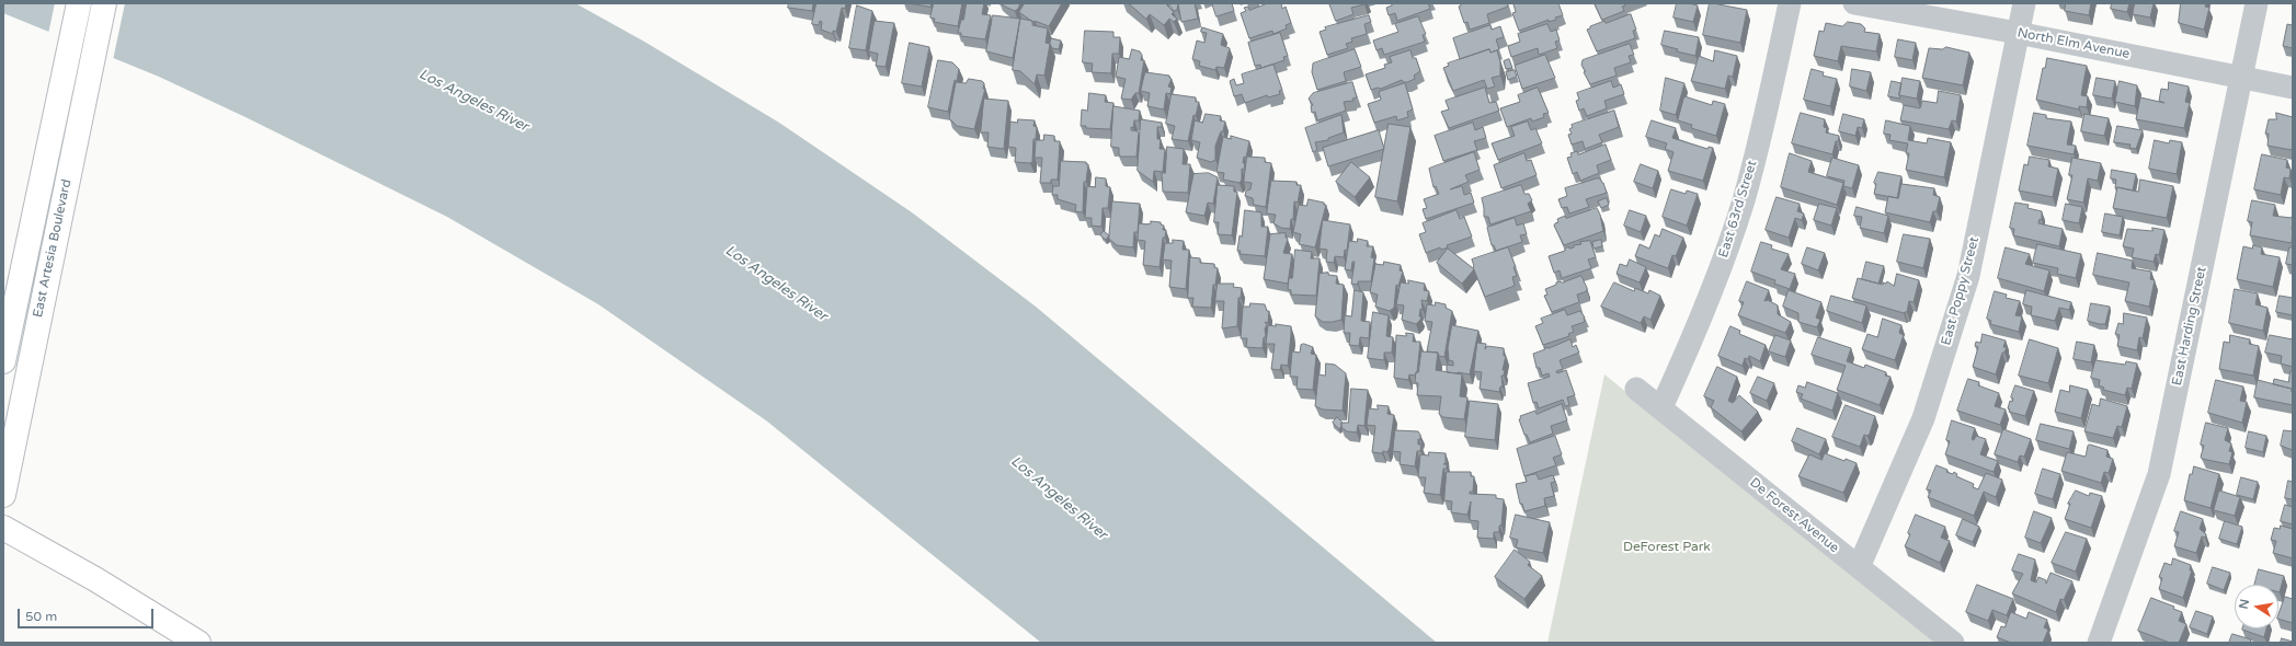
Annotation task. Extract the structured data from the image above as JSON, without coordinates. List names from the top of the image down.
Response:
{
  "streets": {
    "main road": ["East Artesia Boulevard"],
    "street": [
      "North Elm Avenue",
      "East 63rd Street",
      "East Poppy Street",
      "East Harding Street",
      "De Forest Avenue"
    ]
  },
  "crossings": [
    ["North Elm Avenue", "East Poppy Street"],
    ["North Elm Avenue", "East Harding Street"],
    ["East 63rd Street", "De Forest Avenue"],
    ["East Poppy Street", "De Forest Avenue"]
  ],
  "water": ["Los Angeles River"],
  "parks": ["DeForest Park"],
  "scale_bar": "50 m",
  "north": "left"
}
